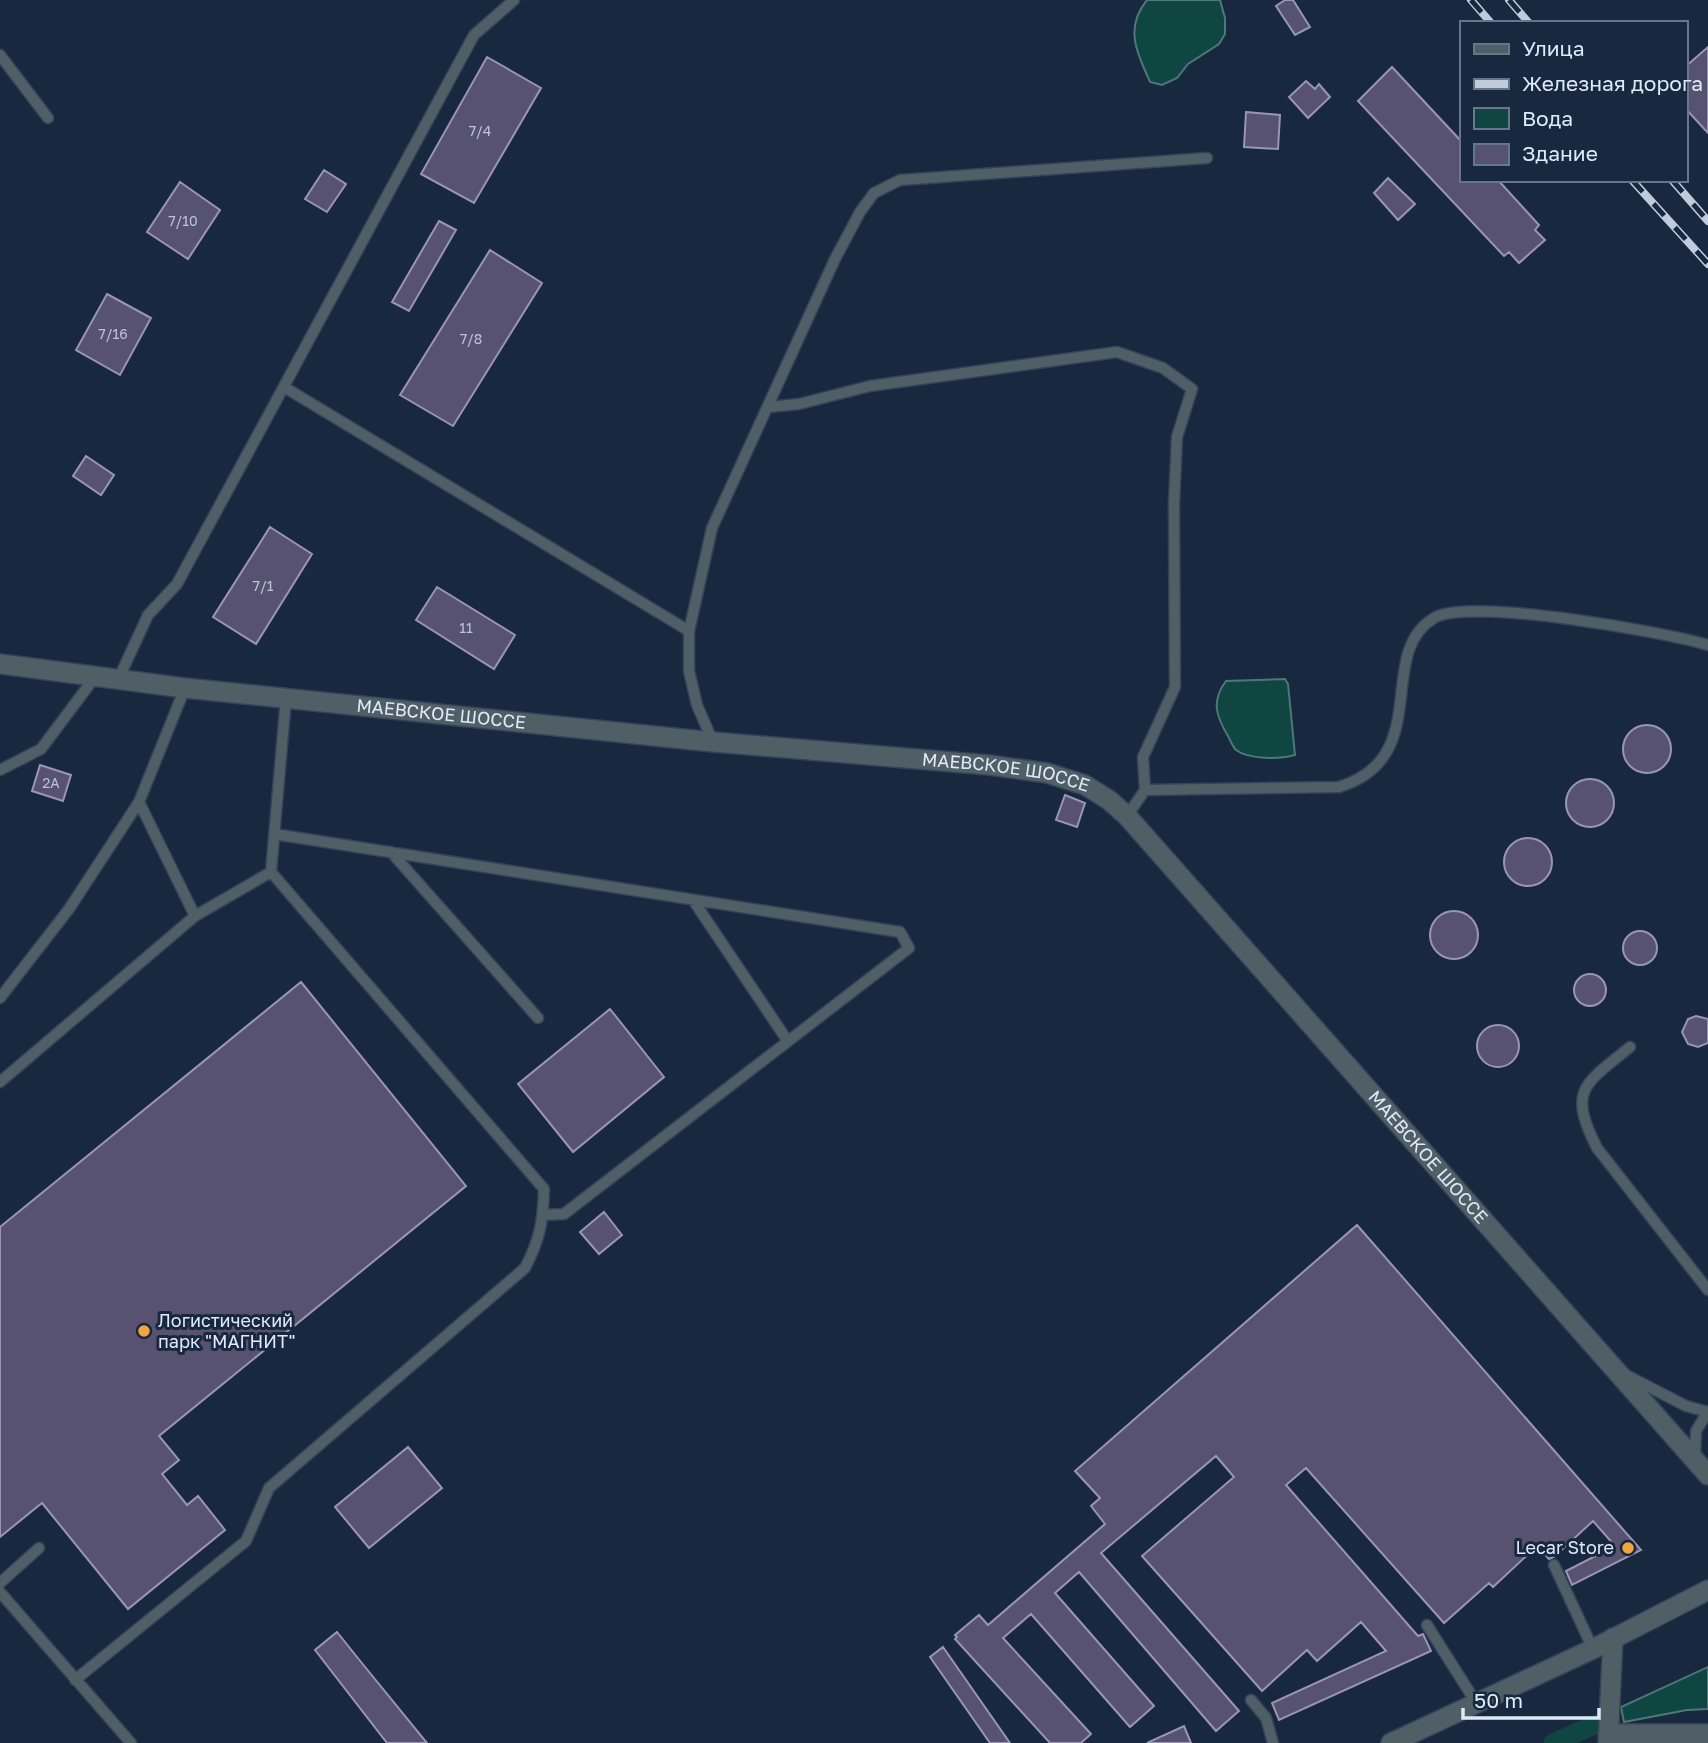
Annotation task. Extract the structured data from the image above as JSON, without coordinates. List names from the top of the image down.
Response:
{
  "streets": {
    "street": ["МАЕВСКОЕ ШОССЕ"]
  },
  "places": ["Логистический парк \"МАГНИТ\"", "Lecar Store"],
  "house_numbers": [
    "7/4",
    "7/10",
    "7/16",
    "7/8",
    "7/1",
    "11",
    "2А"
  ],
  "legend": [
    "Улица",
    "Железная дорога",
    "Вода",
    "Здание"
  ],
  "scale_bar": "50 m"
}
